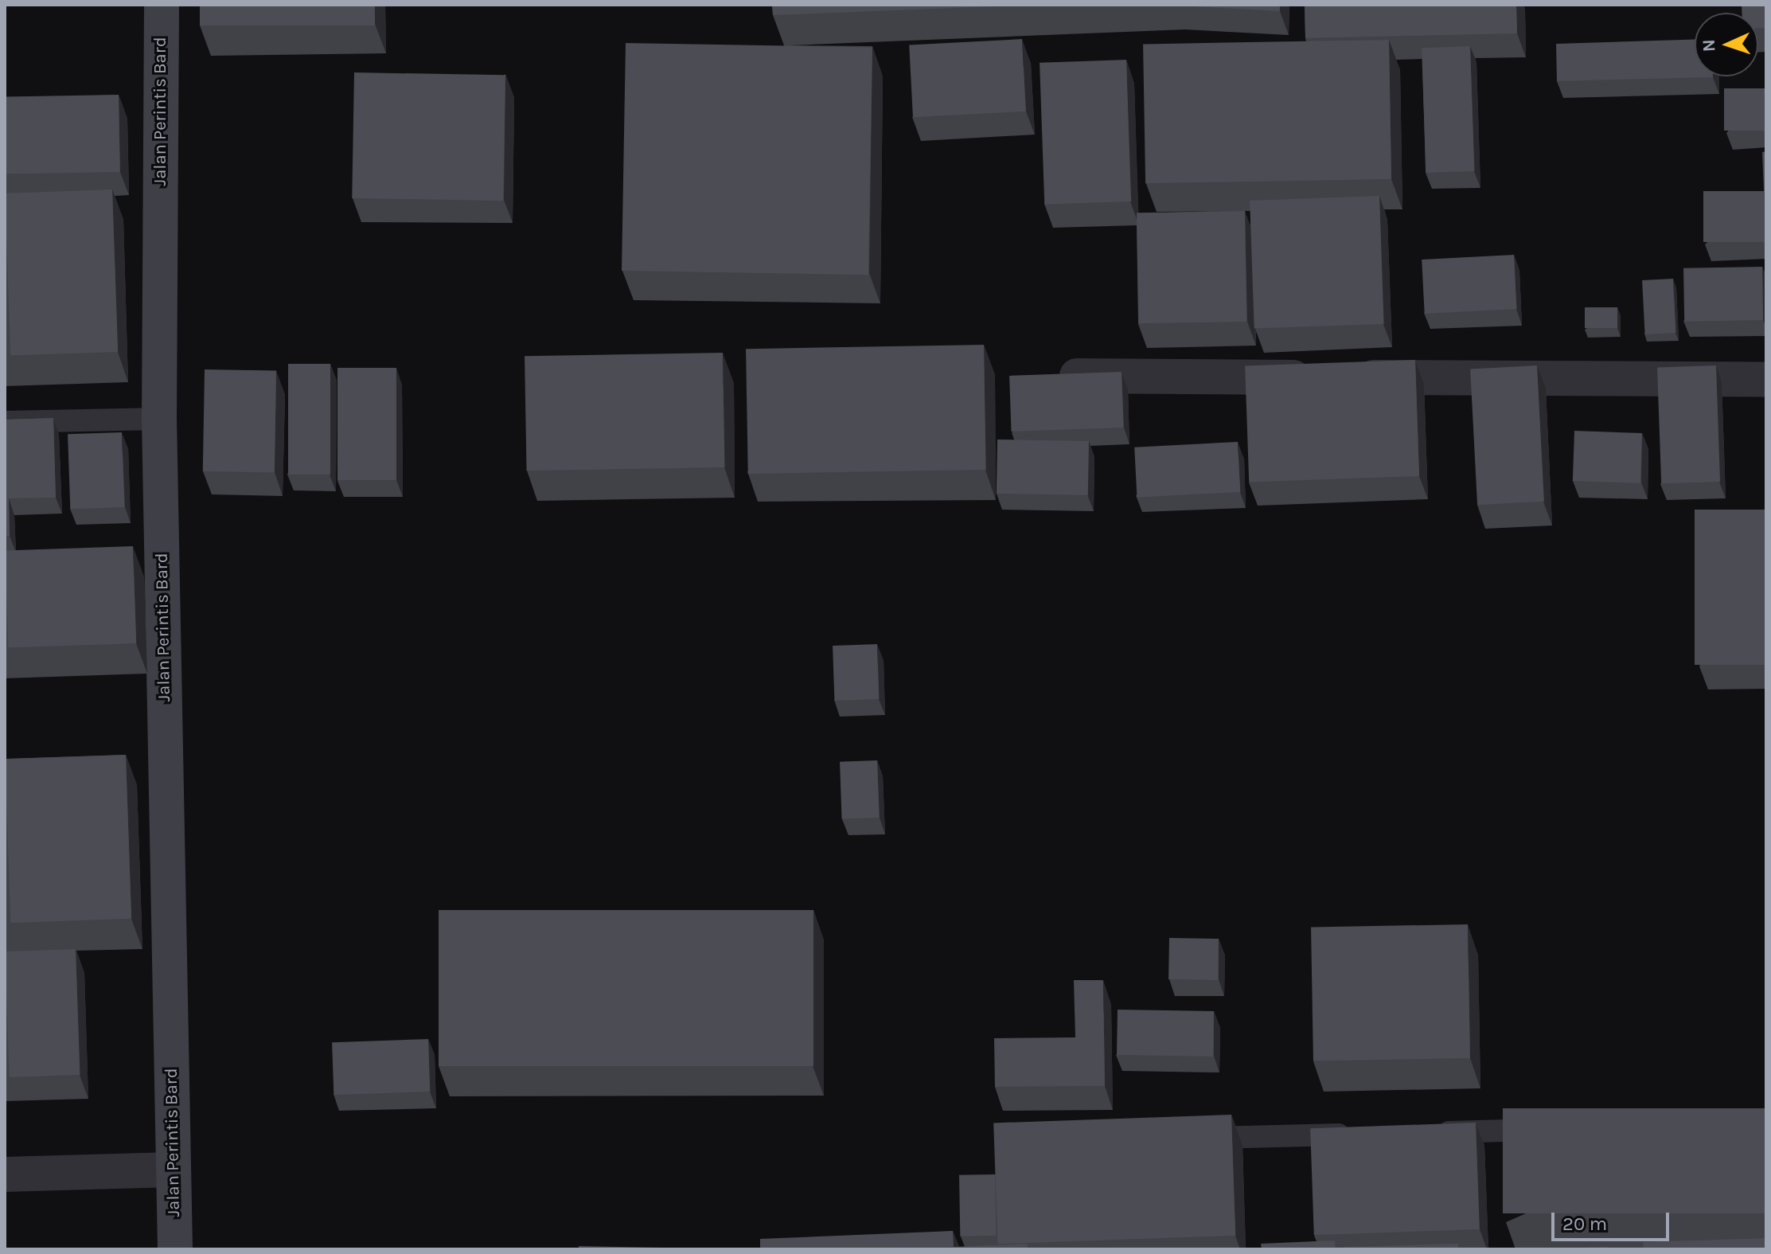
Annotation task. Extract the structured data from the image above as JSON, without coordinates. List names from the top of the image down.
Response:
{
  "streets": {
    "street": ["Jalan Perintis Bard"]
  },
  "scale_bar": "20 m",
  "north": "left"
}
